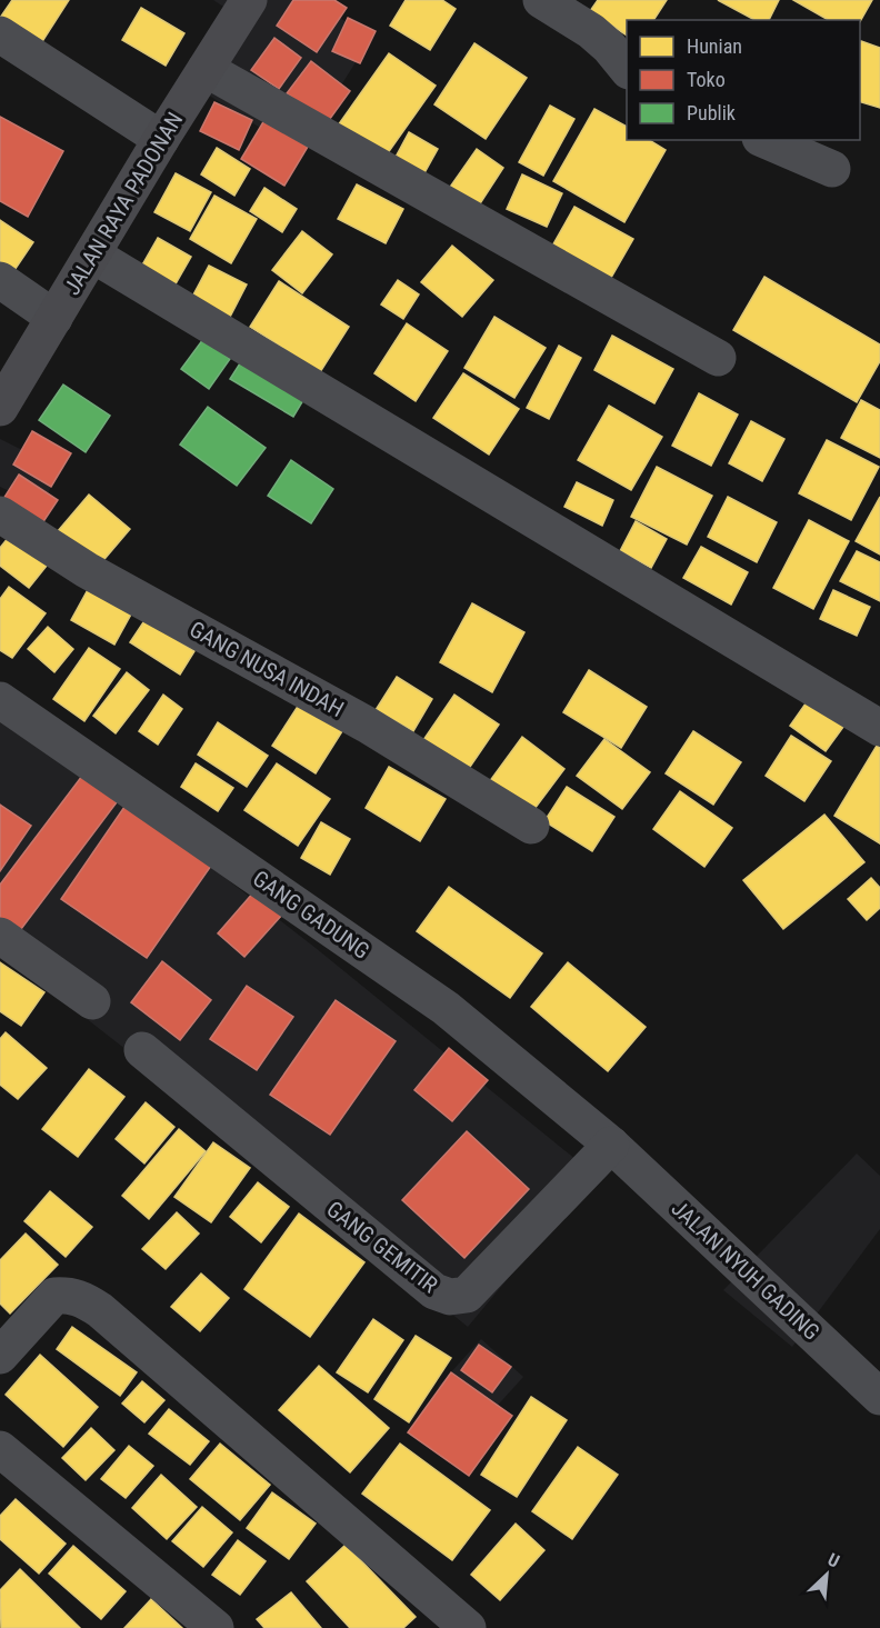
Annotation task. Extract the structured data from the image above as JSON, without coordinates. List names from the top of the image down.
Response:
{
  "streets": {
    "main road": ["JALAN RAYA PADONAN"],
    "street": [
      "GANG NUSA INDAH",
      "GANG GADUNG",
      "GANG GEMITIR",
      "JALAN NYUH GADING"
    ]
  },
  "crossings": [
    ["GANG GADUNG", "GANG GEMITIR"],
    ["GANG GADUNG", "JALAN NYUH GADING"],
    ["GANG GEMITIR", "JALAN NYUH GADING"]
  ],
  "legend": ["Hunian", "Toko", "Publik"],
  "north": "top right"
}
